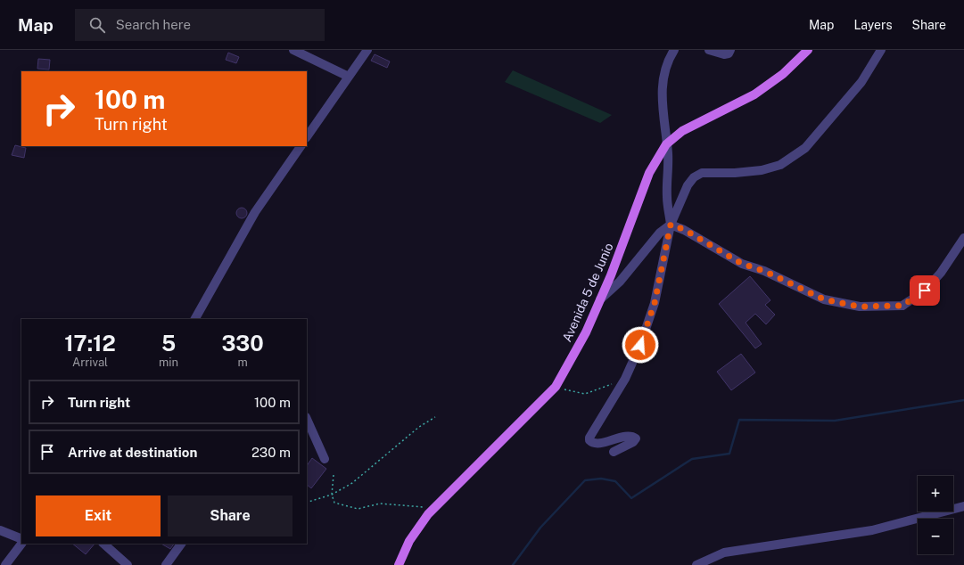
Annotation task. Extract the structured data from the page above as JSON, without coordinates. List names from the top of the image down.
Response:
{
  "streets": {
    "main road": ["Avenida 5 de Junio"]
  },
  "page": {
    "header": "Map",
    "search": "Search here",
    "nav": ["Map", "Layers", "Share"],
    "turn": ["100 m", "Turn right"],
    "eta": [
      "17:12",
      "Arrival",
      "5",
      "min",
      "330",
      "m"
    ],
    "list": [
      {
        "name": "Turn right",
        "value": "100 m"
      },
      {
        "name": "Arrive at destination",
        "value": "230 m"
      }
    ],
    "map_buttons": ["+", "−"],
    "buttons": ["Exit", "Share"]
  }
}
